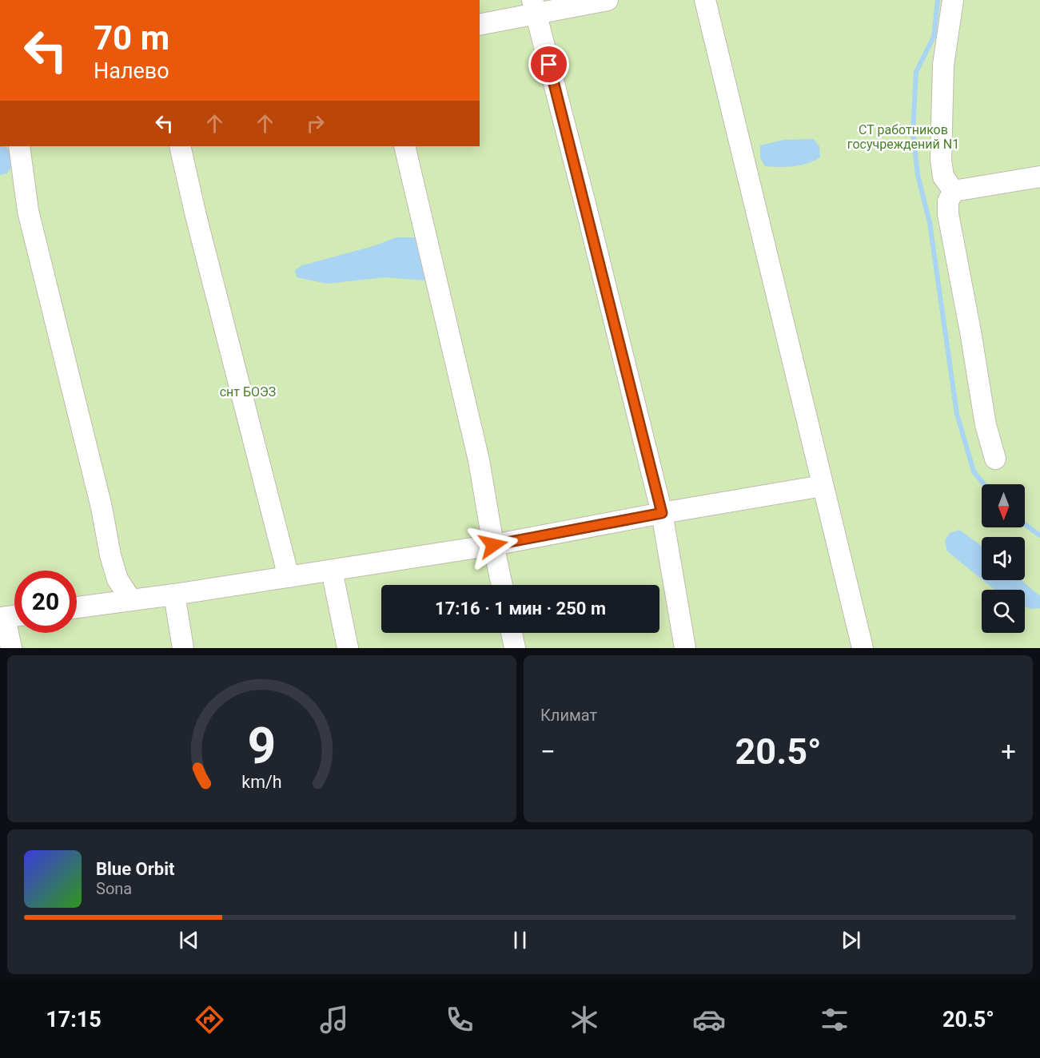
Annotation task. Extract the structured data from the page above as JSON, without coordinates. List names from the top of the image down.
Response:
{
  "parks": ["СТ работников госучреждений N1", "снт БОЭЗ"],
  "north": "bottom",
  "page": {
    "turn": ["70 m", "Налево"],
    "limit": "20",
    "trip": "17:16 · 1 мин · 250 m",
    "tile": "Климат",
    "heat": ["−", "20.5°", "+"],
    "song": ["Blue Orbit", "Sona"],
    "tabs": ["17:15", "20.5°"],
    "gauge": ["9", "km/h"]
  }
}
